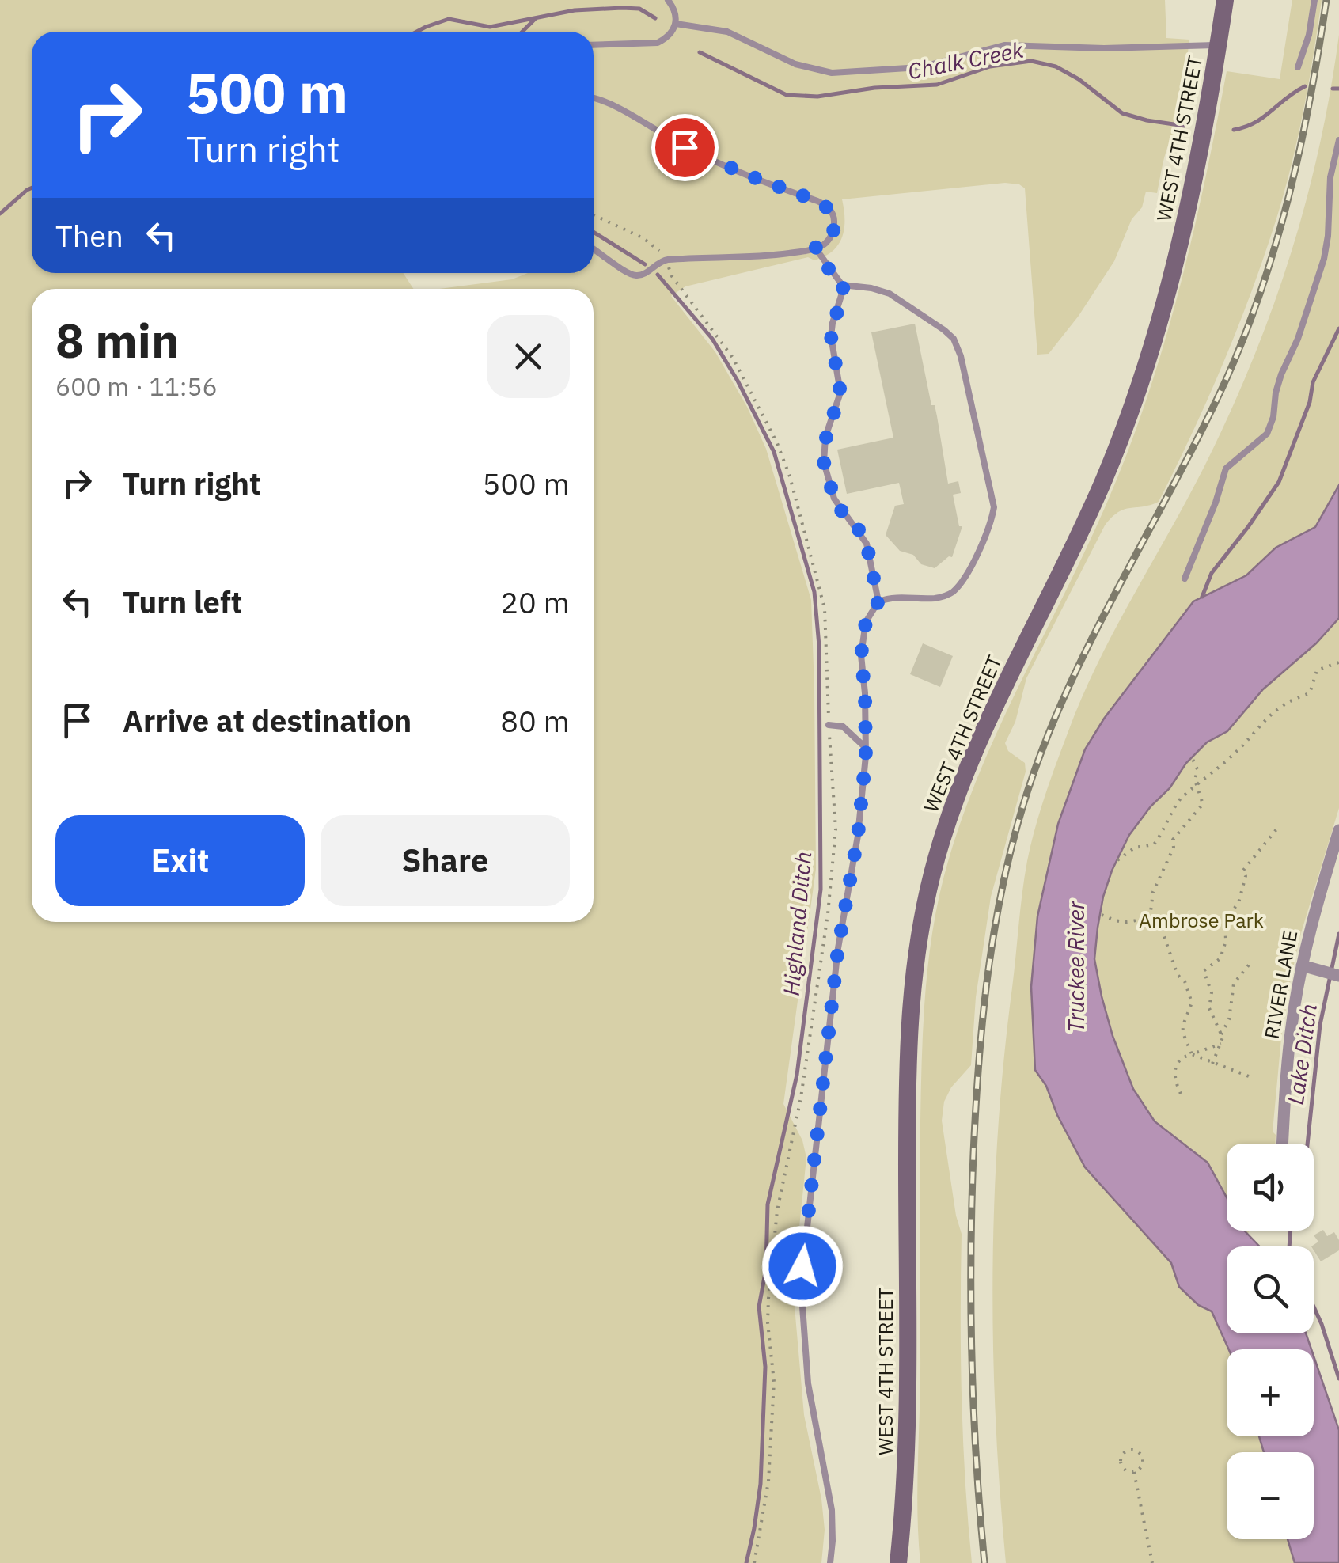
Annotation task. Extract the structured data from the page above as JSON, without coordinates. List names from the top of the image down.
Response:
{
  "streets": {
    "main road": ["WEST 4TH STREET"],
    "street": ["RIVER LANE"]
  },
  "water": [
    "Chalk Creek",
    "Highland Ditch",
    "Truckee River",
    "Lake Ditch"
  ],
  "parks": ["Ambrose Park"],
  "page": {
    "turn": ["500 m", "Turn right"],
    "then": "Then",
    "heading": ["8 min", "600 m · 11:56"],
    "list": [
      {
        "name": "Turn right",
        "value": "500 m"
      },
      {
        "name": "Turn left",
        "value": "20 m"
      },
      {
        "name": "Arrive at destination",
        "value": "80 m"
      }
    ],
    "buttons": ["Exit", "Share"],
    "map_buttons": ["+", "−"]
  }
}
